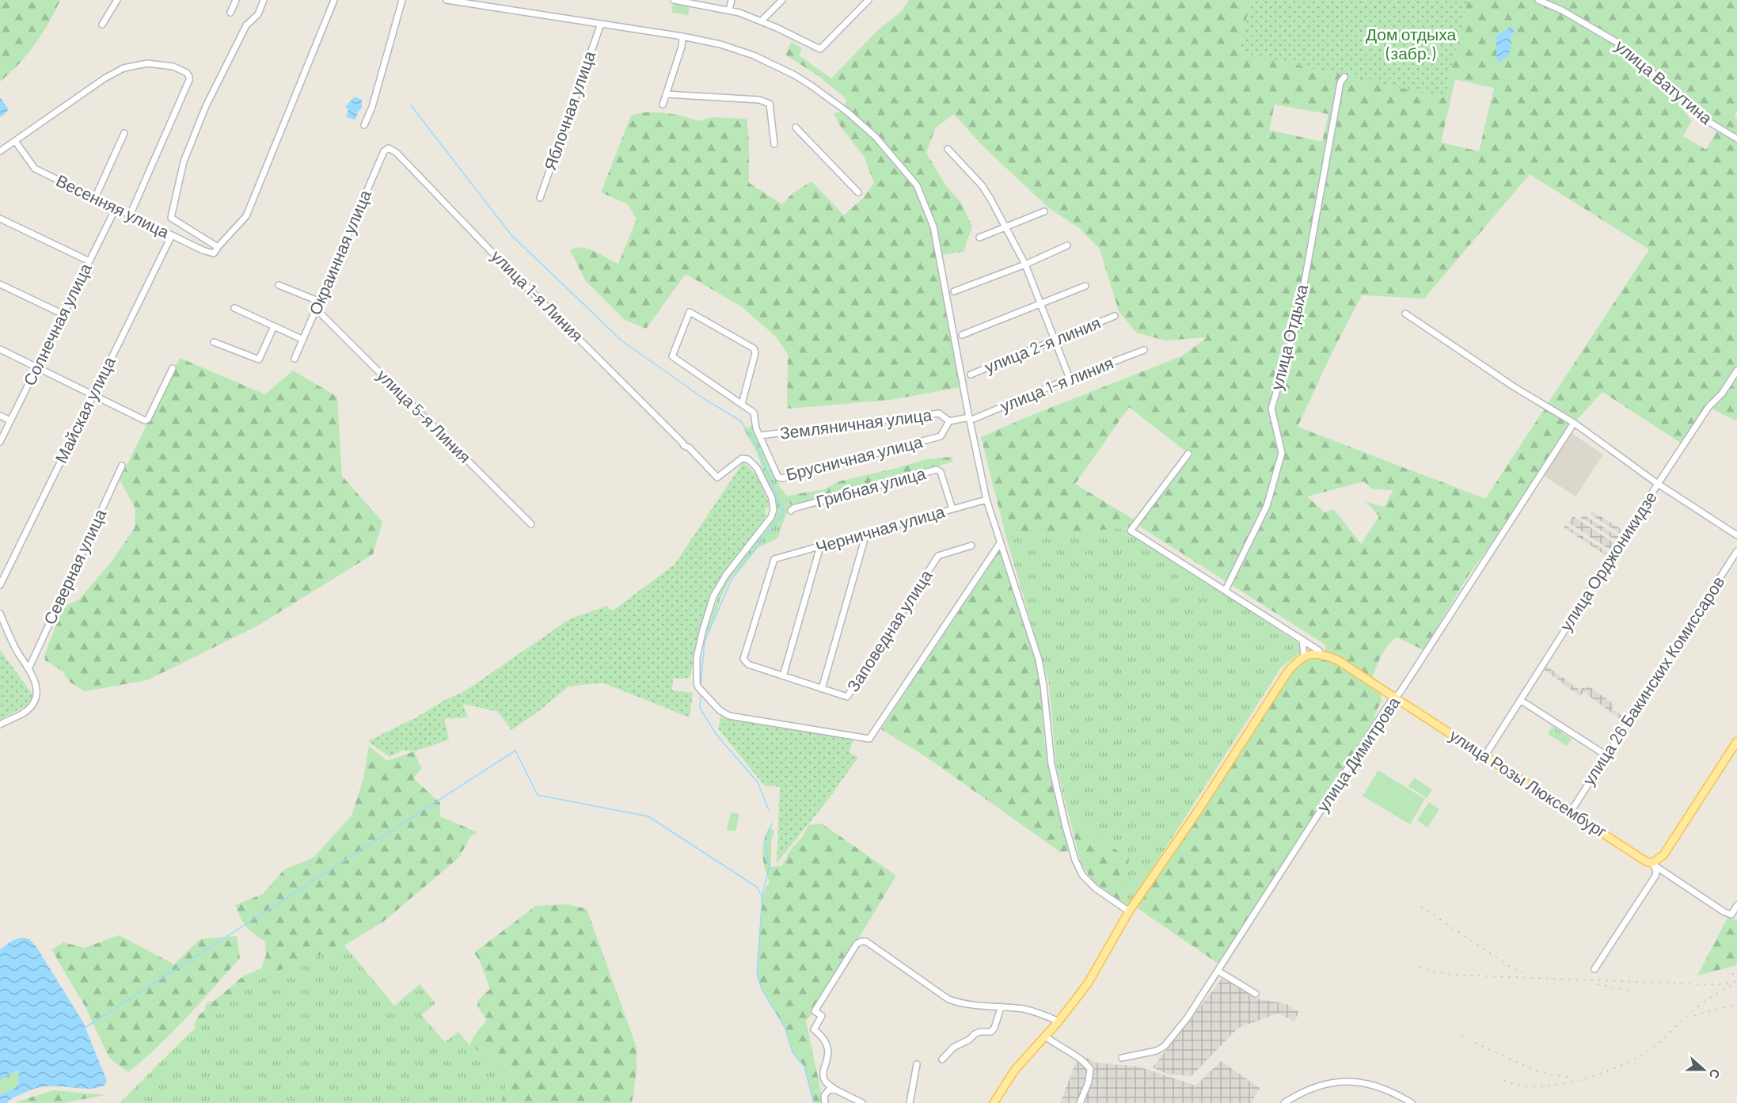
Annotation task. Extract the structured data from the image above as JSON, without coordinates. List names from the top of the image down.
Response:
{
  "streets": {
    "main road": ["улица Розы Люксембург"],
    "street": [
      "улица Ватутина",
      "Яблочная улица",
      "Весенняя улица",
      "Окраинная улица",
      "улица 1-я Линия",
      "Солнечная улица",
      "улица Отдыха",
      "улица 2-я линия",
      "улица 1-я линия",
      "Майская улица",
      "улица 5-я Линия",
      "Земляничная улица",
      "Брусничная улица",
      "Грибная улица",
      "Черничная улица",
      "улица Орджоникидзе",
      "Северная улица",
      "Заповедная улица",
      "улица 26 Бакинских Комиссаров",
      "улица Димитрова"
    ]
  },
  "crossings": [
    ["Весенняя улица", "Солнечная улица"],
    ["Весенняя улица", "Майская улица"],
    ["Окраинная улица", "улица 1-я Линия"],
    ["Окраинная улица", "улица 5-я Линия"],
    ["улица 1-я линия", "Земляничная улица"],
    ["улица 1-я линия", "Брусничная улица"],
    ["Земляничная улица", "Брусничная улица"],
    ["Грибная улица", "Черничная улица"],
    ["Черничная улица", "Заповедная улица"],
    ["улица Орджоникидзе", "улица Розы Люксембург"],
    ["улица 26 Бакинских Комиссаров", "улица Розы Люксембург"],
    ["улица Димитрова", "улица Розы Люксембург"]
  ],
  "parks": ["Дом отдыха (забр.)"],
  "north": "right"
}
